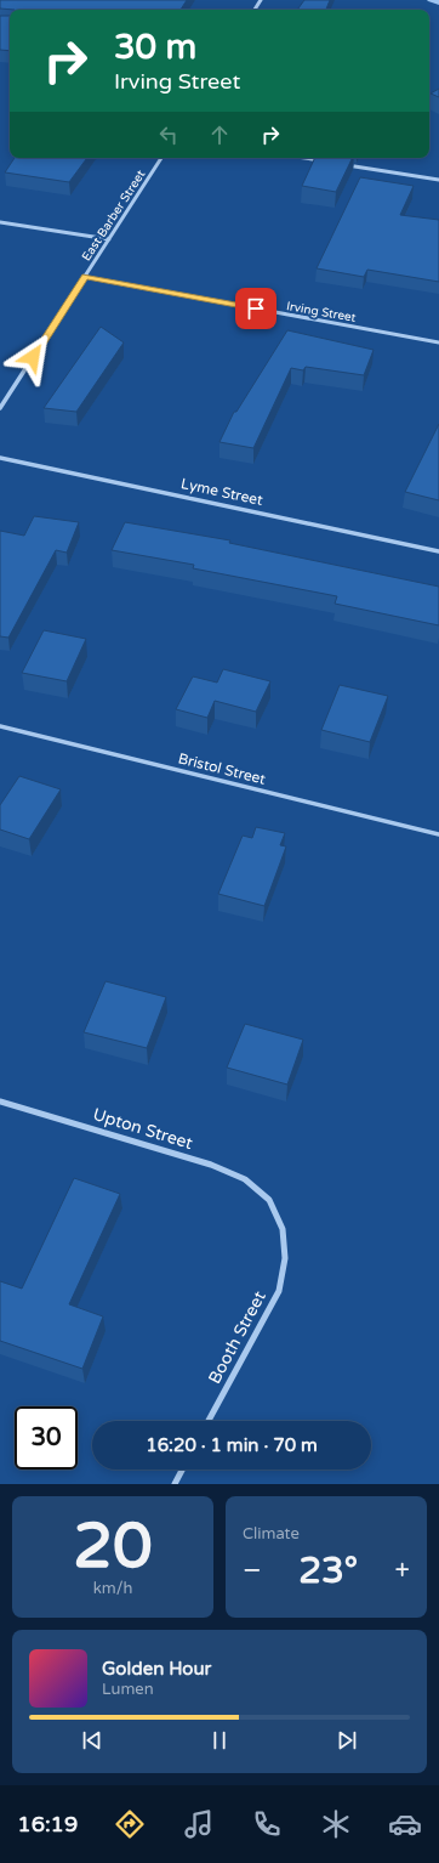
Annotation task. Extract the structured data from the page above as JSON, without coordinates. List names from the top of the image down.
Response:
{
  "streets": {
    "street": [
      "East Barber Street",
      "Irving Street",
      "Lyme Street",
      "Bristol Street",
      "Upton Street",
      "Booth Street"
    ]
  },
  "crossings": [
    ["East Barber Street", "Irving Street"],
    ["Upton Street", "Booth Street"]
  ],
  "page": {
    "turn": ["30 m", "Irving Street"],
    "limit": "30",
    "trip": "16:20 · 1 min · 70 m",
    "tile": [
      ["20", "km/h"],
      "Climate"
    ],
    "heat": ["−", "23°", "+"],
    "song": ["Golden Hour", "Lumen"],
    "tabs": "16:19"
  }
}
